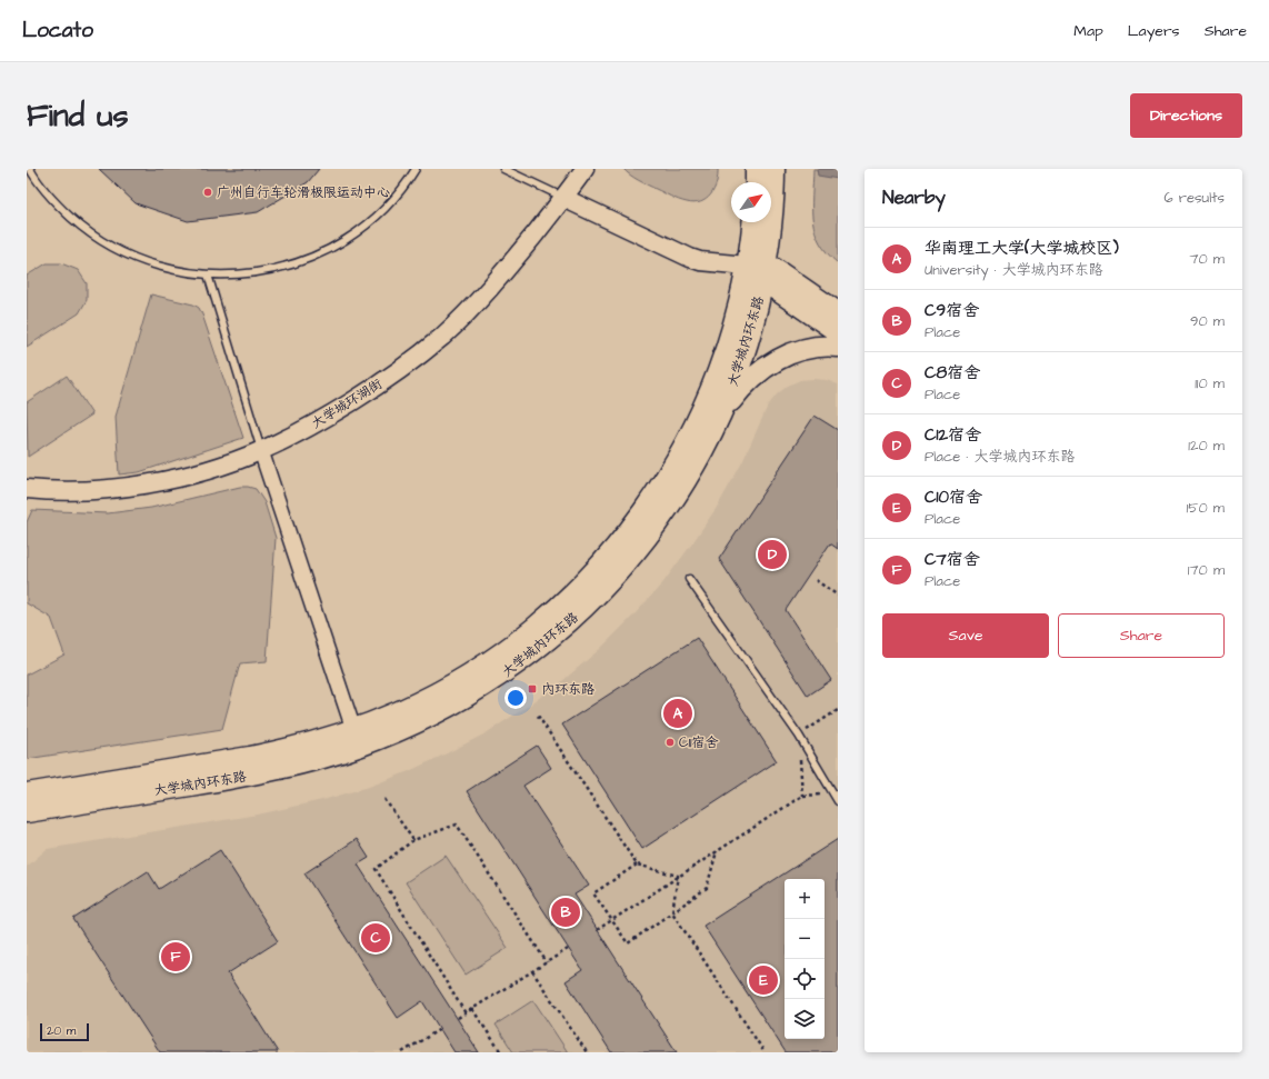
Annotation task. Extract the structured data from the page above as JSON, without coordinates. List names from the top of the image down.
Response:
{
  "streets": {
    "main road": ["大学城内环东路"],
    "street": ["大学城环湖街"]
  },
  "places": {
    "other": ["广州自行车轮滑极限运动中心", "C11宿舍"],
    "transit": ["内环东路"]
  },
  "scale_bar": "20 m",
  "north": "top right",
  "page": {
    "header": "Locato",
    "nav": ["Map", "Layers", "Share"],
    "buttons": [
      "Directions",
      ["Save", "Share"]
    ],
    "title": "Find us",
    "heading": ["Nearby", "6 results"],
    "list": [
      {
        "mark": "A",
        "name": "华南理工大学(大学城校区)",
        "note": "University · 大学城内环东路",
        "value": "70 m"
      },
      {
        "mark": "B",
        "name": "C9宿舍",
        "note": "Place",
        "value": "90 m"
      },
      {
        "mark": "C",
        "name": "C8宿舍",
        "note": "Place",
        "value": "110 m"
      },
      {
        "mark": "D",
        "name": "C12宿舍",
        "note": "Place · 大学城内环东路",
        "value": "120 m"
      },
      {
        "mark": "E",
        "name": "C10宿舍",
        "note": "Place",
        "value": "150 m"
      },
      {
        "mark": "F",
        "name": "C7宿舍",
        "note": "Place",
        "value": "170 m"
      }
    ],
    "pins": [
      "D",
      "A",
      "B",
      "C",
      "F",
      "E"
    ],
    "map_buttons": ["+", "−"],
    "scale": "20 m"
  }
}
